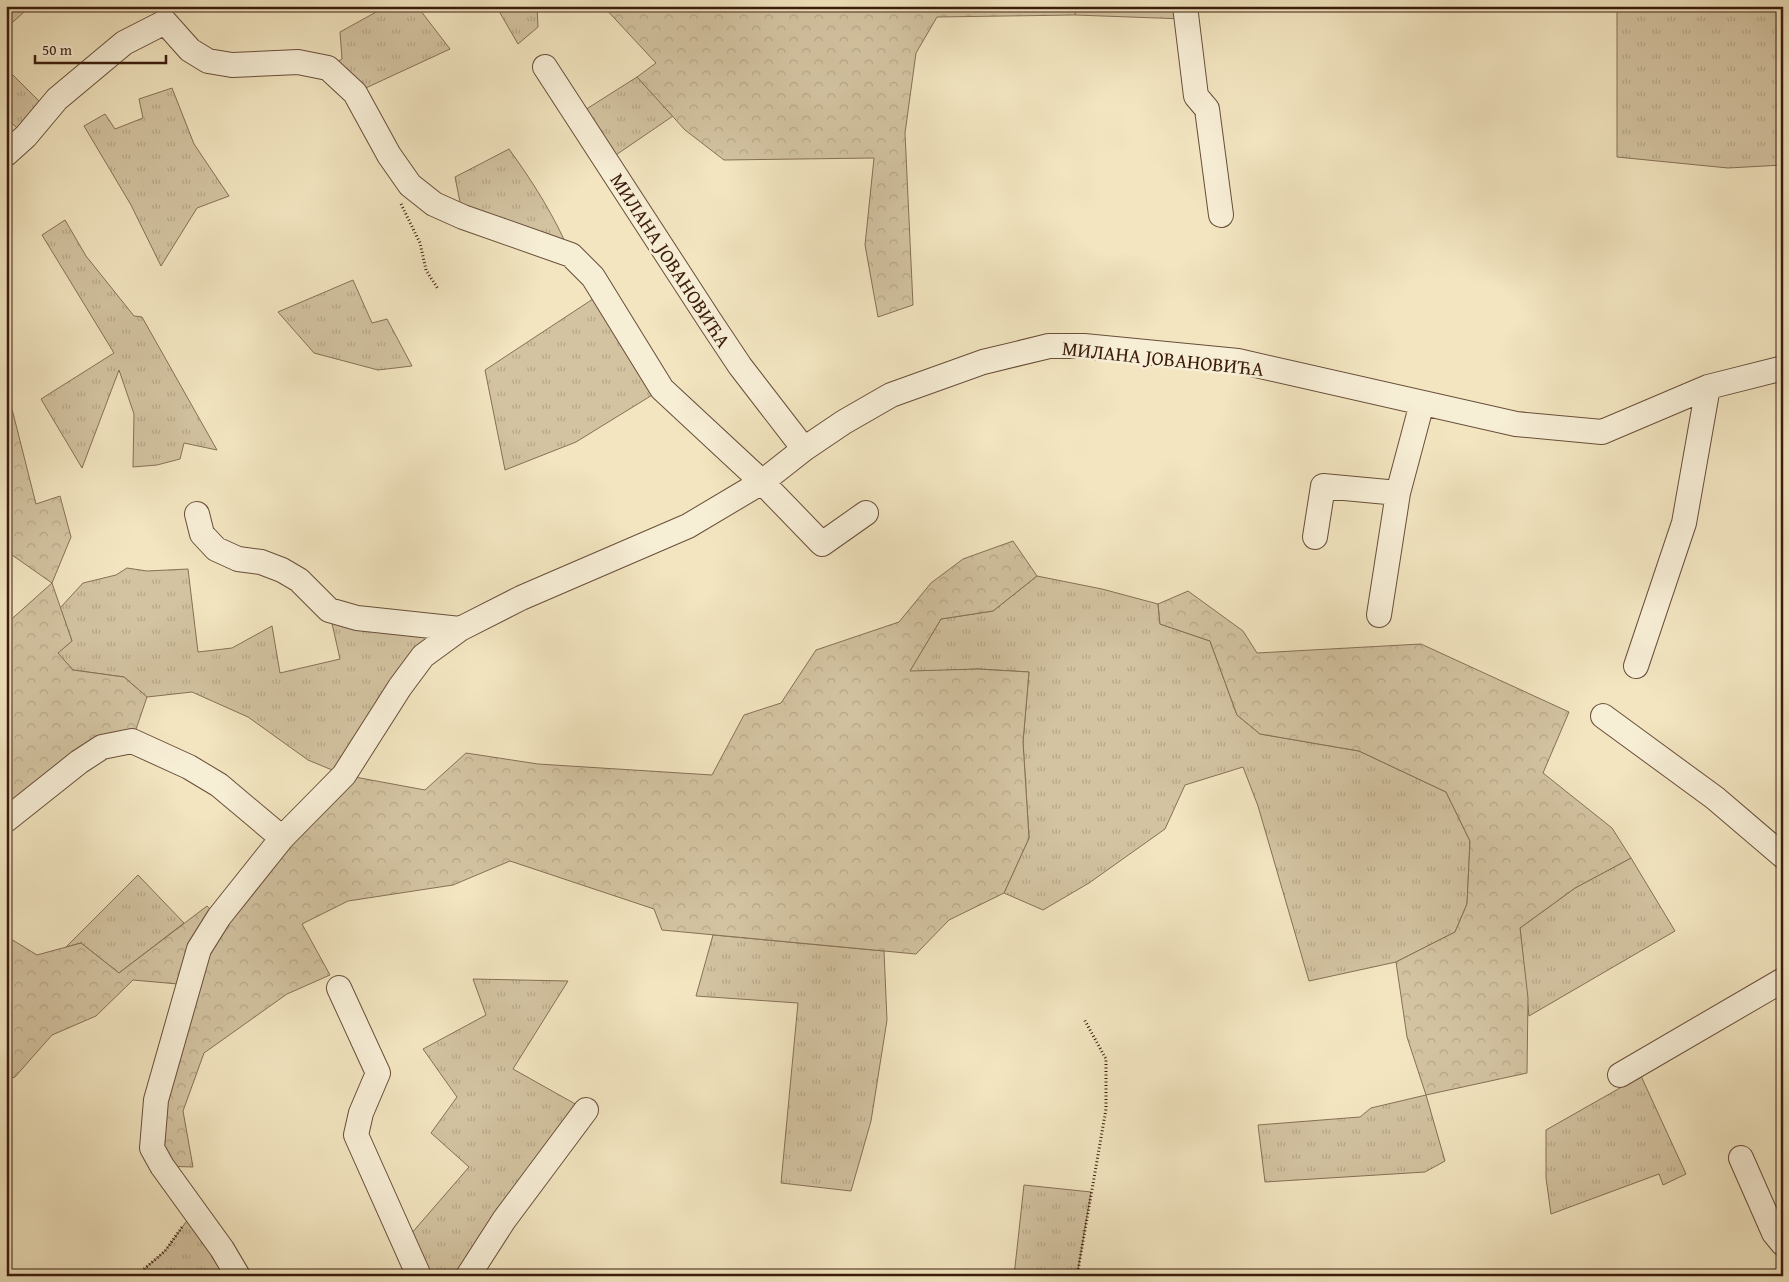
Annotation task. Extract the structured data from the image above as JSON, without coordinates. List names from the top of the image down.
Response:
{
  "streets": {
    "street": ["МИЛАНА ЈОВАНОВИЋА"]
  },
  "scale_bar": "50 m"
}
